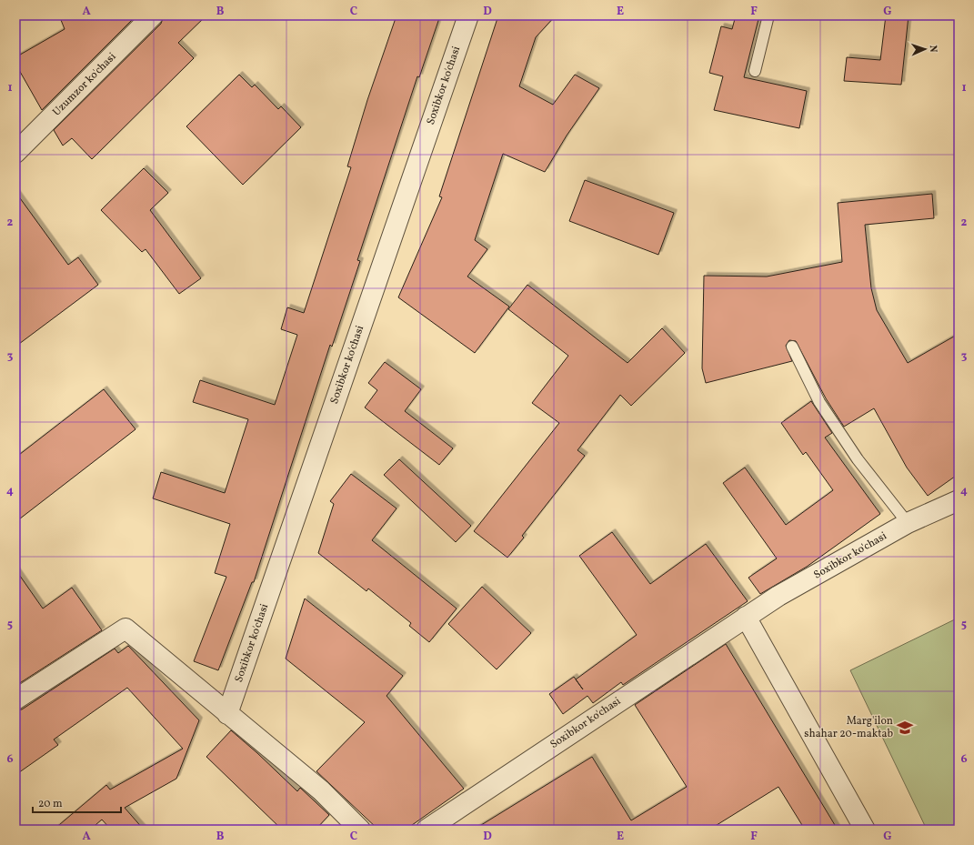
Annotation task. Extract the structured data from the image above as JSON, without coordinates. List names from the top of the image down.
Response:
{
  "streets": {
    "street": ["Uzumzor ko'chasi", "Soxibkor ko'chasi"]
  },
  "places": {
    "school or university": ["Marg'ilon shahar 20-maktab"]
  },
  "scale_bar": "20 m",
  "north": "right",
  "grid": {
    "columns": [
      "A",
      "B",
      "C",
      "D",
      "E",
      "F",
      "G"
    ],
    "rows": [
      "1",
      "2",
      "3",
      "4",
      "5",
      "6"
    ]
  }
}
